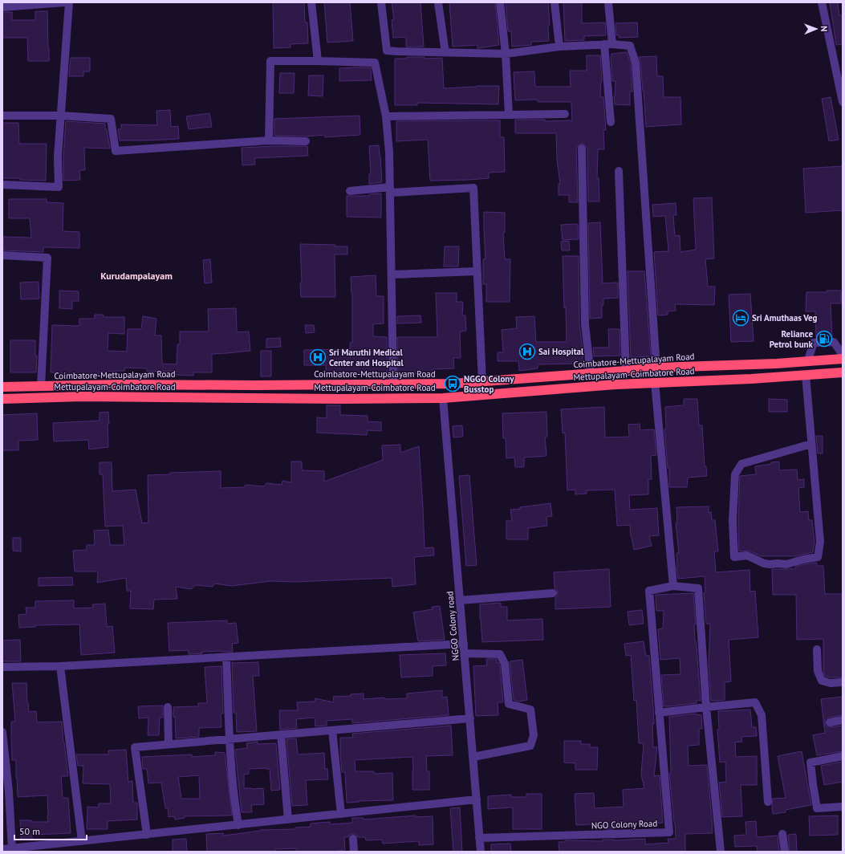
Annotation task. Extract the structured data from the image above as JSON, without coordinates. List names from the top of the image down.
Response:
{
  "streets": {
    "highway": ["Coimbatore-Mettupalayam Road", "Mettupalayam-Coimbatore Road"],
    "street": ["NGGO Colony road", "NGO Colony Road"]
  },
  "crossings": [
    ["Mettupalayam-Coimbatore Road", "NGGO Colony road"],
    ["NGGO Colony road", "NGO Colony Road"]
  ],
  "districts": ["Kurudampalayam"],
  "places": {
    "hotel": ["Sri Amuthaas Veg"],
    "fuel station": ["Reliance Petrol bunk"],
    "hospital": ["Sai Hospital", "Sri Maruthi Medical Center and Hospital"],
    "bus stop": ["NGGO Colony Busstop"]
  },
  "scale_bar": "50 m",
  "north": "right"
}
